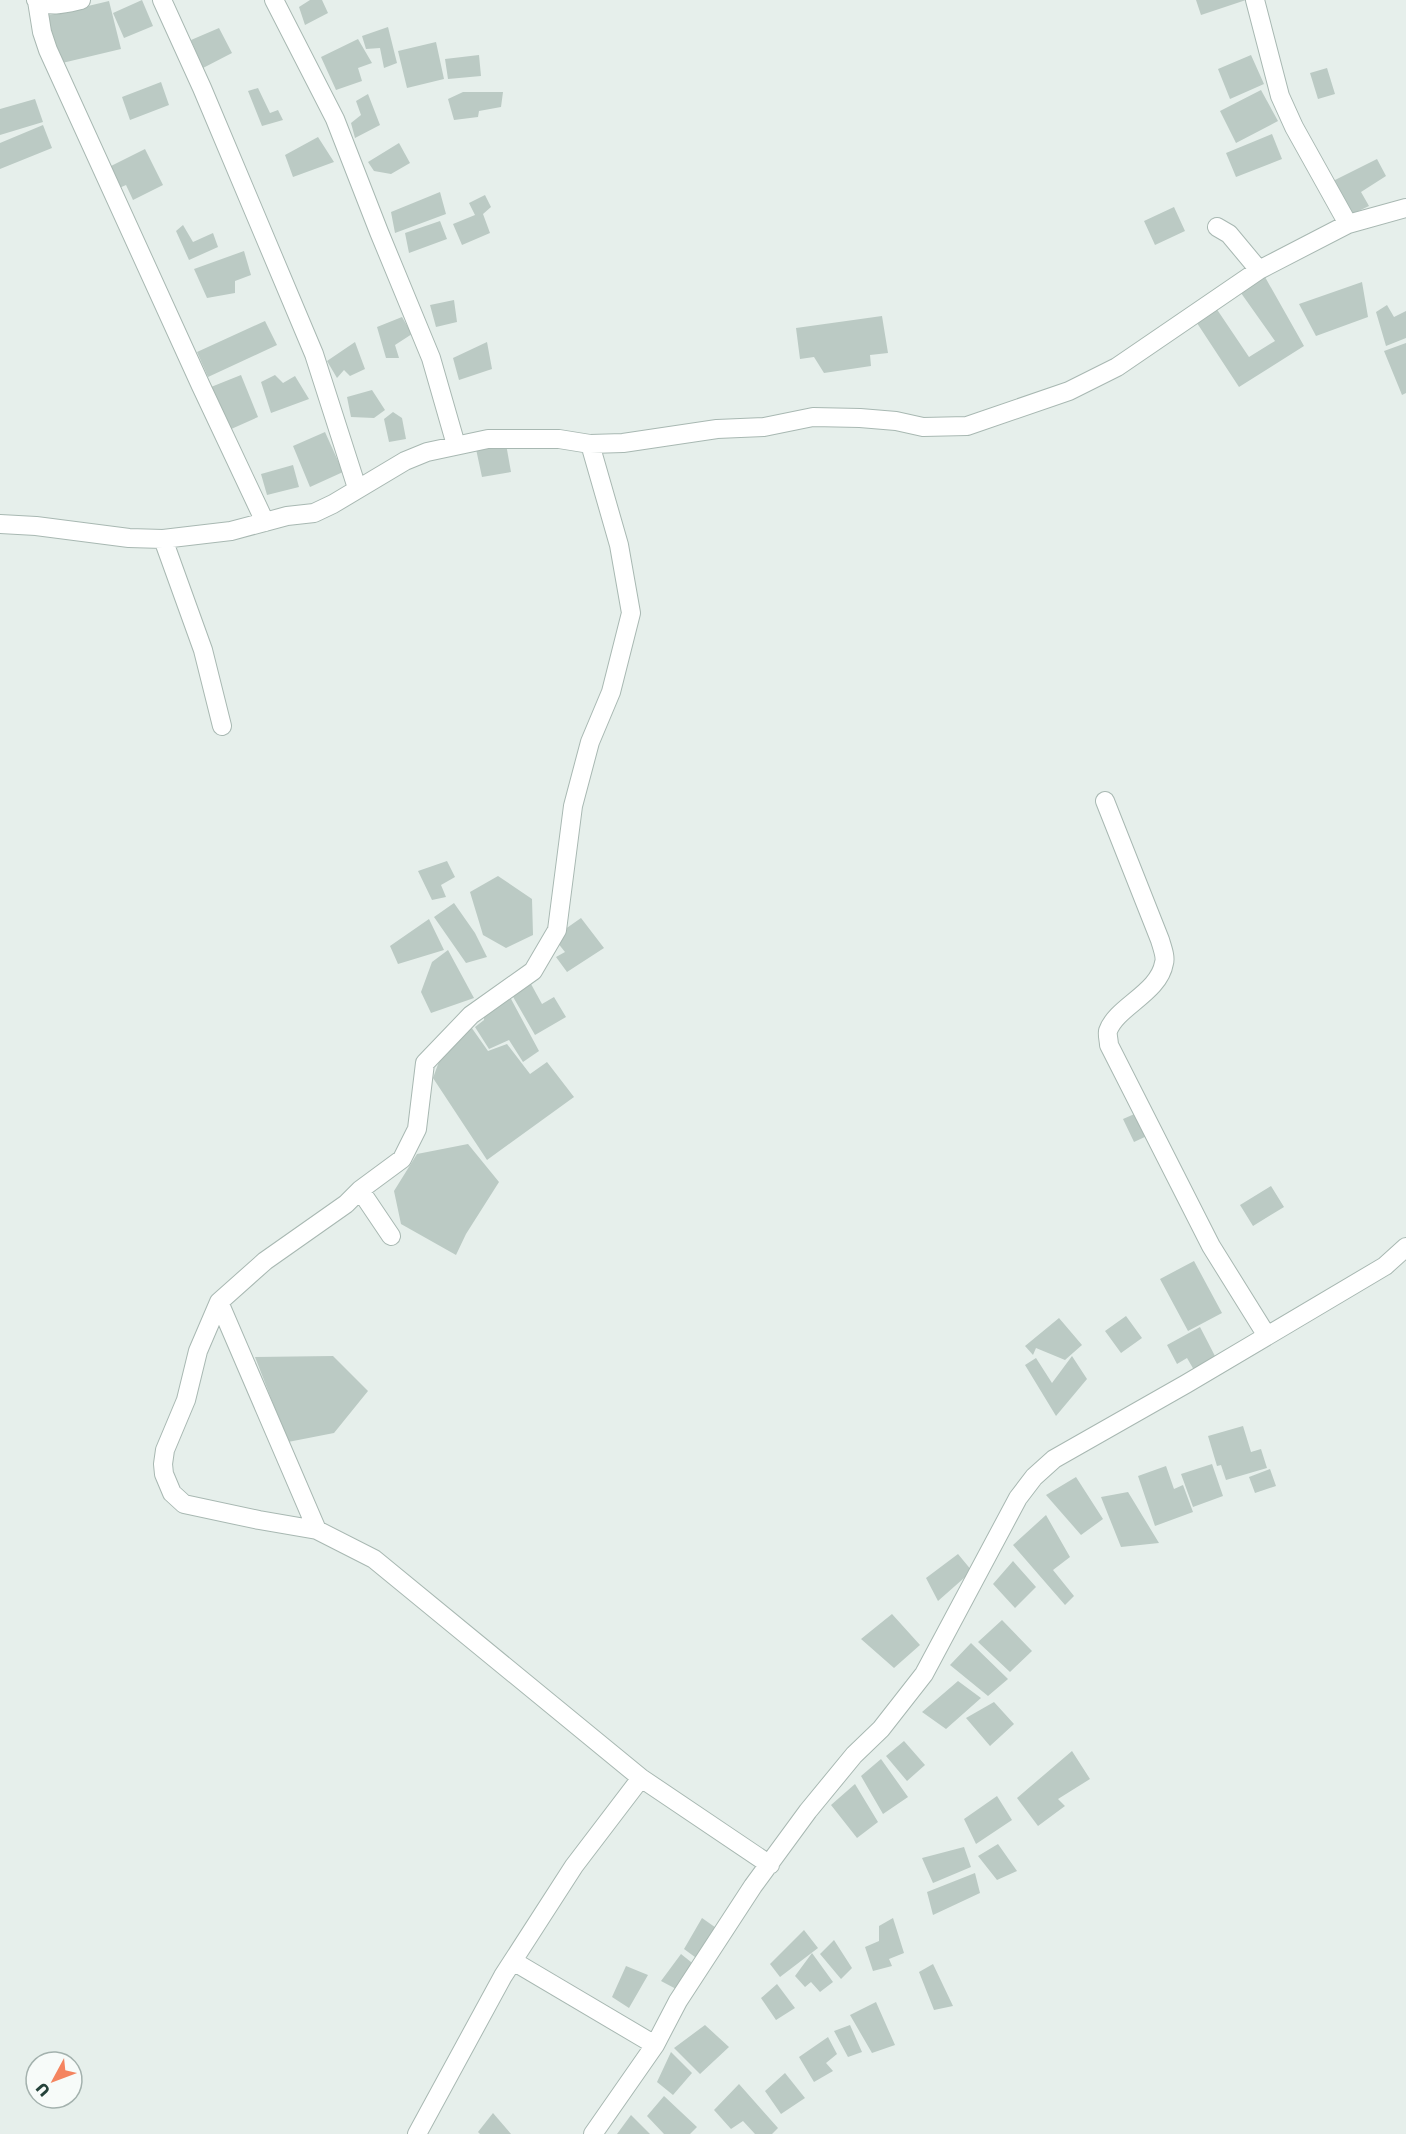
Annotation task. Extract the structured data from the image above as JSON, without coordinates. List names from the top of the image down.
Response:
{
  "north": "bottom left"
}
